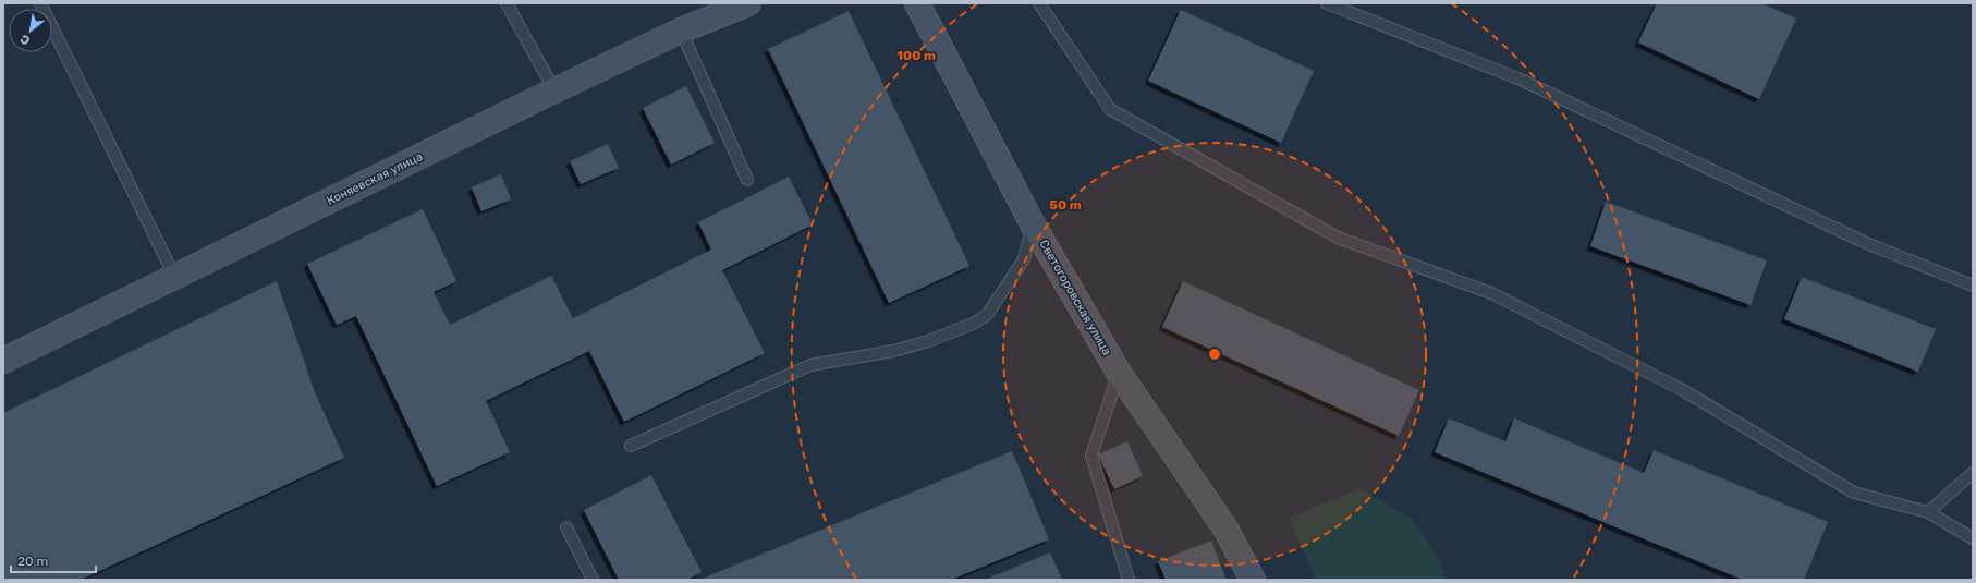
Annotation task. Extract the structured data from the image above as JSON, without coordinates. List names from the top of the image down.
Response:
{
  "streets": {
    "street": ["Коняевская улица", "Светогоровская улица"]
  },
  "scale_bar": "20 m",
  "north": "bottom left",
  "rings": ["100 m", "50 m"]
}
